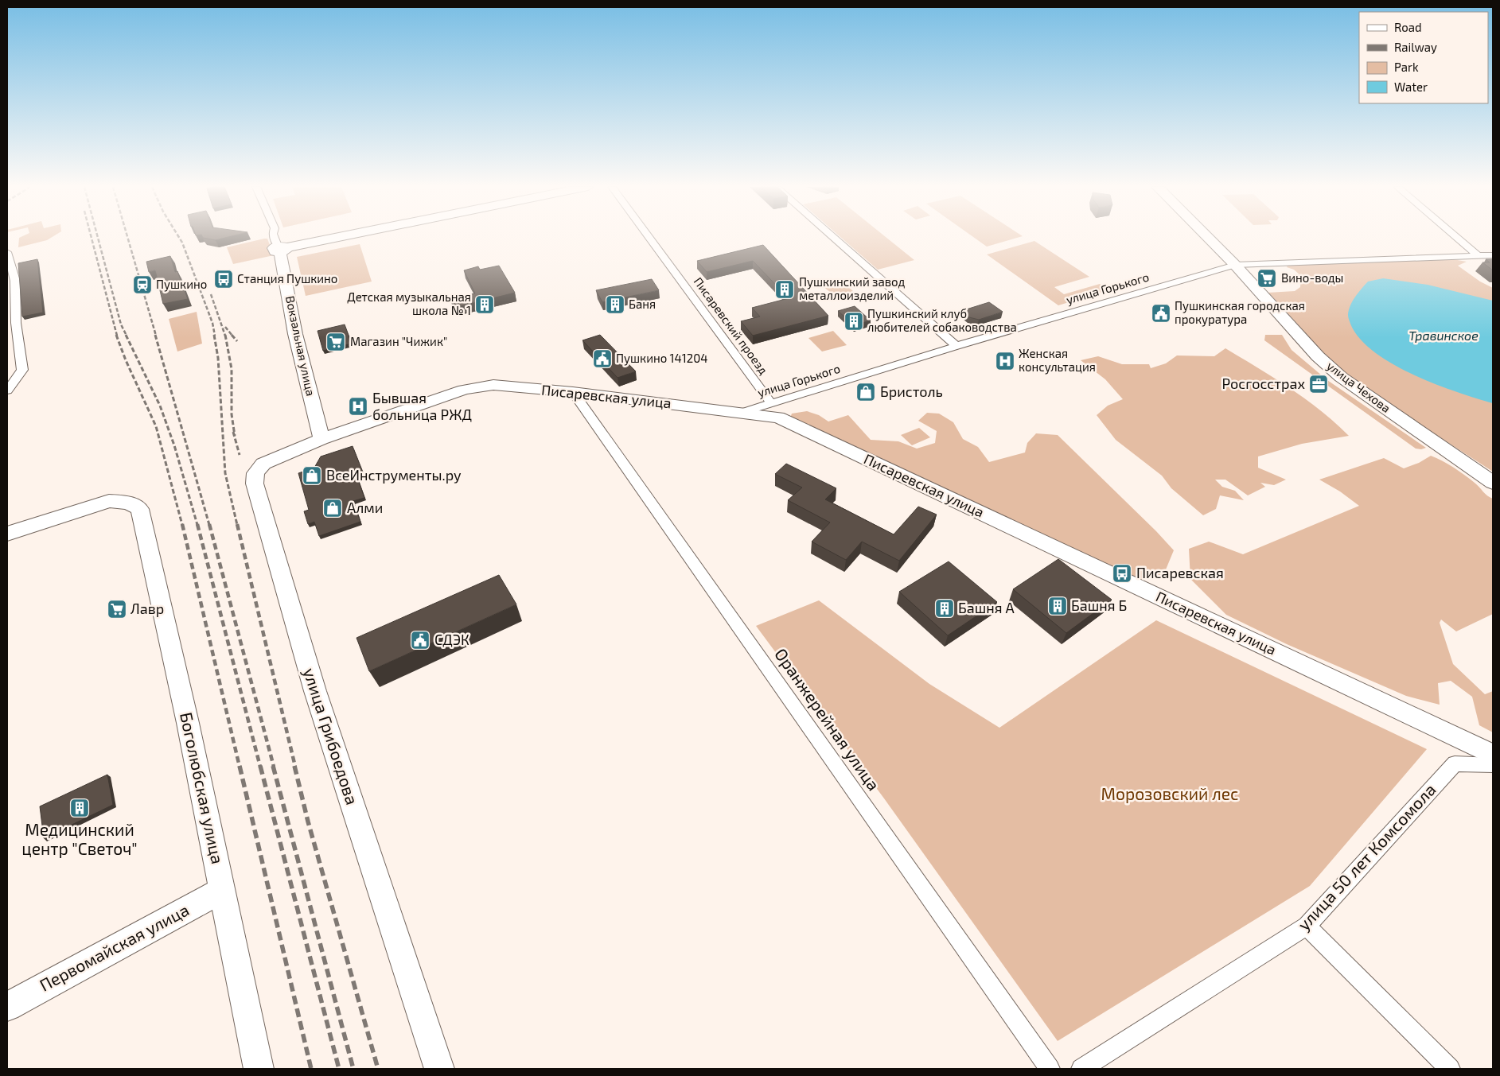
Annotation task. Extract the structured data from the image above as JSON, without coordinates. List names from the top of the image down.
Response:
{
  "streets": {
    "street": [
      "улица Горького",
      "Писаревский проезд",
      "Вокзальная улица",
      "улица Чехова",
      "Писаревская улица",
      "Оранжерейная улица",
      "улица Грибоедова",
      "Боголюбская улица",
      "улица 50 лет Комсомола",
      "Первомайская улица"
    ]
  },
  "crossings": [
    ["улица Горького", "Писаревский проезд"],
    ["улица Горького", "улица Чехова"],
    ["улица Горького", "Писаревская улица"],
    ["Вокзальная улица", "Писаревская улица"],
    ["Вокзальная улица", "улица Грибоедова"],
    ["Писаревская улица", "Оранжерейная улица"],
    ["Писаревская улица", "улица Грибоедова"],
    ["Боголюбская улица", "Первомайская улица"]
  ],
  "water": ["Травинское"],
  "parks": ["Морозовский лес"],
  "places": {
    "supermarket": ["Вино-воды", "Магазин \"Чижик\"", "Лавр"],
    "bus stop": ["Станция Пушкино", "Писаревская"],
    "station": ["Пушкино"],
    "building": [
      "Пушкинский завод металлоизделий",
      "Детская музыкальная школа № 1",
      "Баня",
      "Пушкинский клуб любителей собаководства",
      "Башня Б",
      "Башня А",
      "Медицинский центр \"Светоч\""
    ],
    "public building": ["Пушкинская городская прокуратура", "Пушкино 141204", "СДЭК"],
    "hospital": ["Женская консультация", "Бывшая больница РЖД"],
    "office": ["Росгосстрах"],
    "shop": ["Бристоль", "ВсеИнструменты.ру", "Алми"]
  },
  "legend": [
    "Road",
    "Railway",
    "Park",
    "Water"
  ]
}
